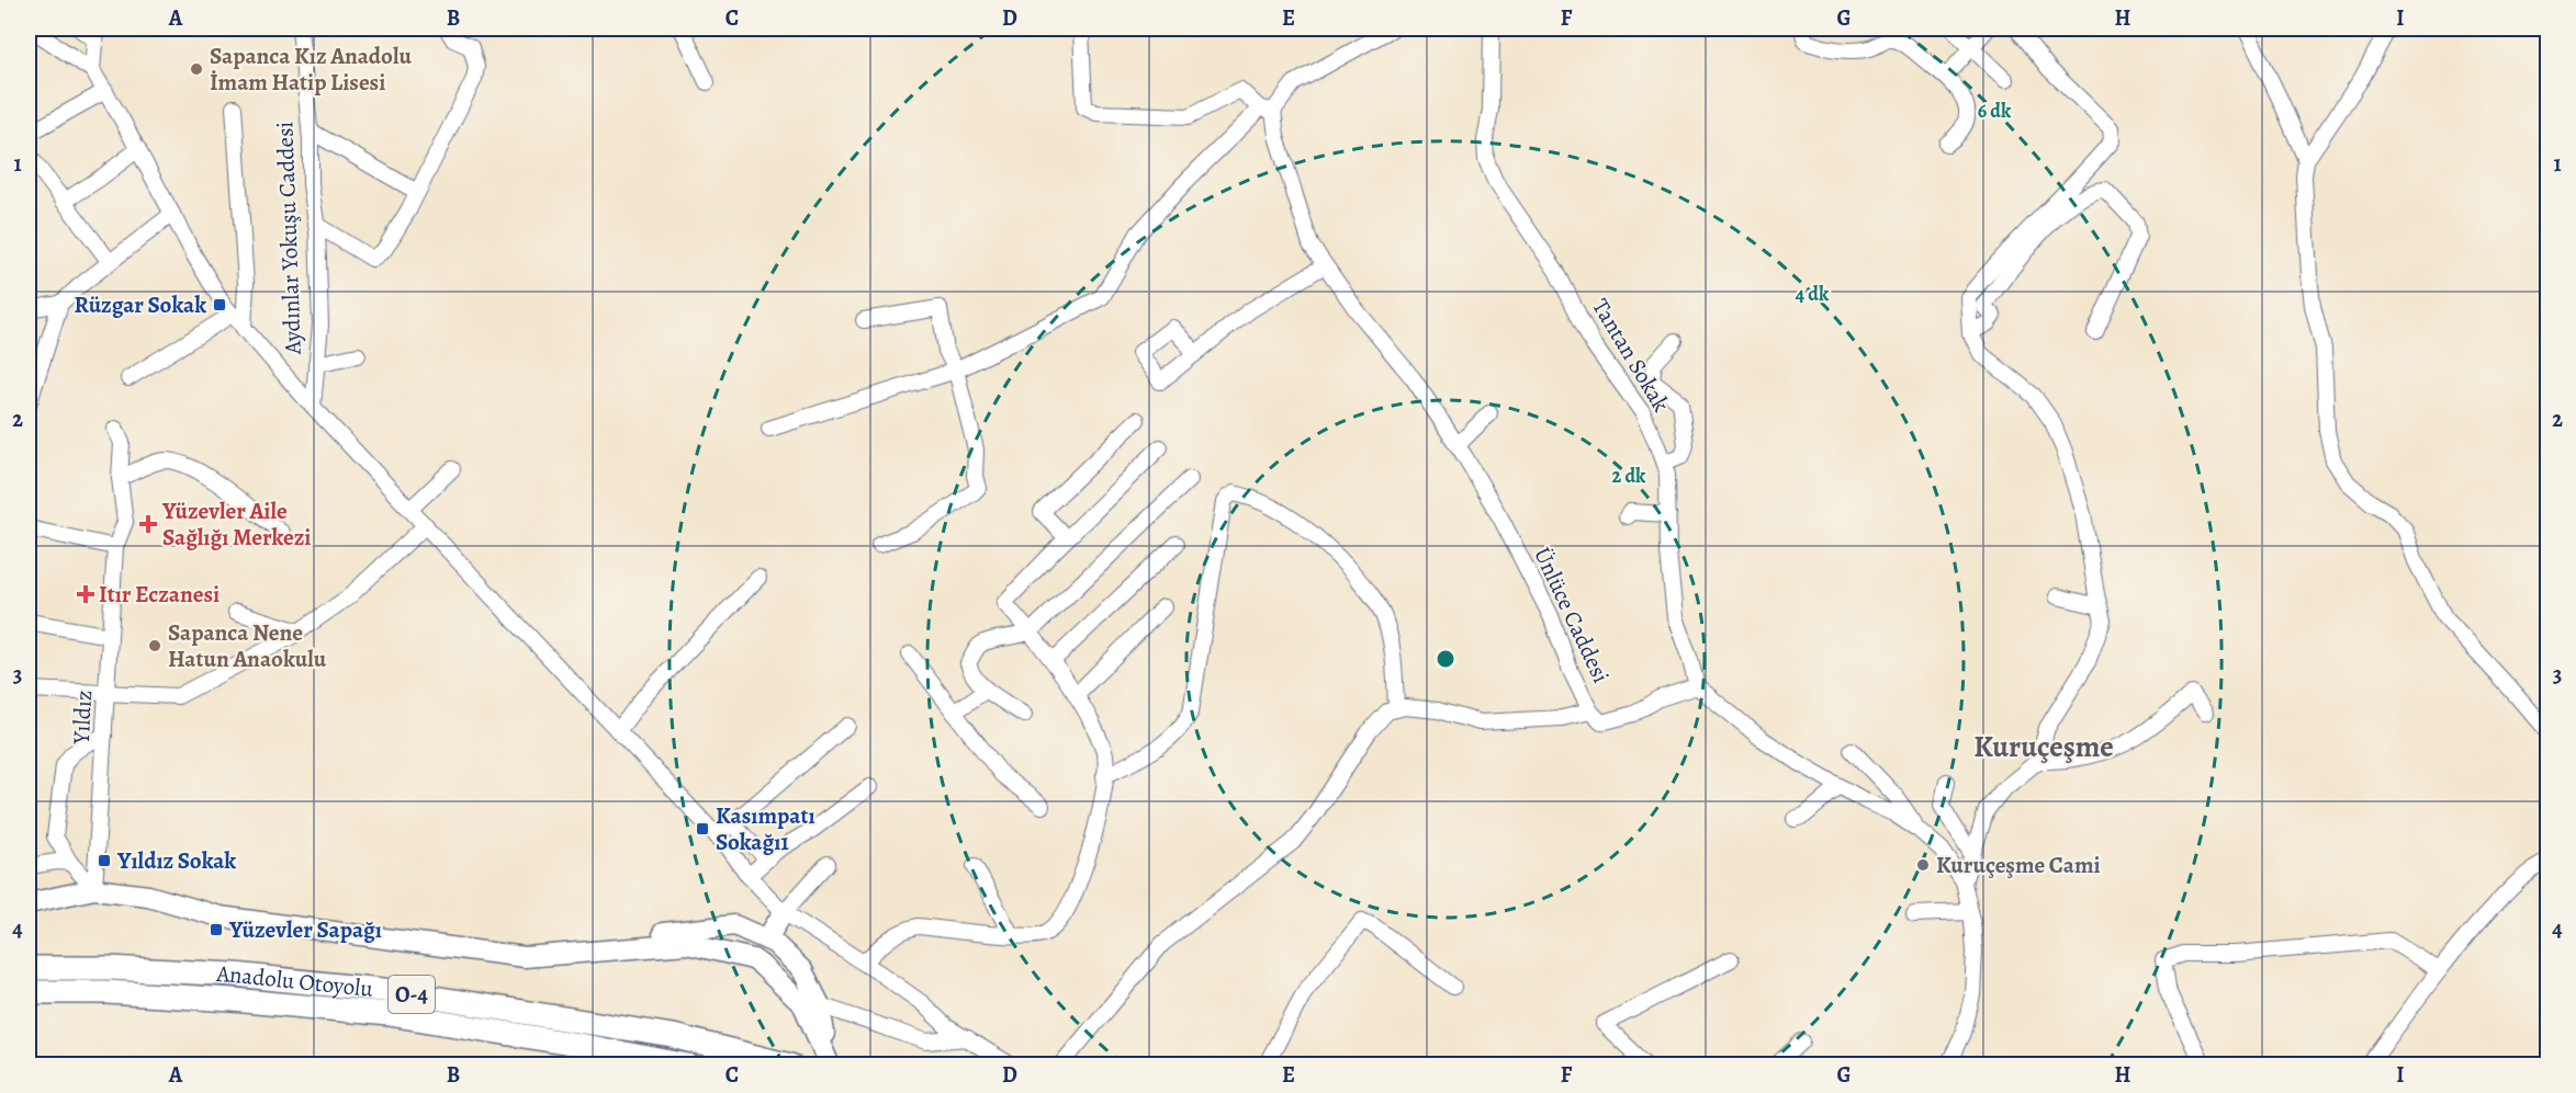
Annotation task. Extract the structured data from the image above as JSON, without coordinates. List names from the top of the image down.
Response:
{
  "streets": {
    "highway": ["Anadolu Otoyolu", "O-4"],
    "street": [
      "Aydınlar Yokuşu Caddesi",
      "Tantan Sokak",
      "Ünlüce Caddesi",
      "Yıldız"
    ]
  },
  "crossings": [
    ["Tantan Sokak", "Ünlüce Caddesi"]
  ],
  "districts": ["Kuruçeşme"],
  "places": {
    "other": ["Sapanca Kız Anadolu İmam Hatip Lisesi", "Sapanca Nene Hatun Anaokulu", "Kuruçeşme Cami"],
    "transit": [
      "Rüzgar Sokak",
      "Kasımpatı Sokağı1",
      "Yıldız Sokak",
      "Yüzevler Sapağı"
    ],
    "health": ["Yüzevler Aile Sağlığı Merkezi", "Itır Eczanesi"]
  },
  "grid": {
    "columns": [
      "A",
      "B",
      "C",
      "D",
      "E",
      "F",
      "G",
      "H",
      "I"
    ],
    "rows": [
      "1",
      "2",
      "3",
      "4"
    ]
  },
  "rings": ["6 dk", "4 dk", "2 dk"]
}
